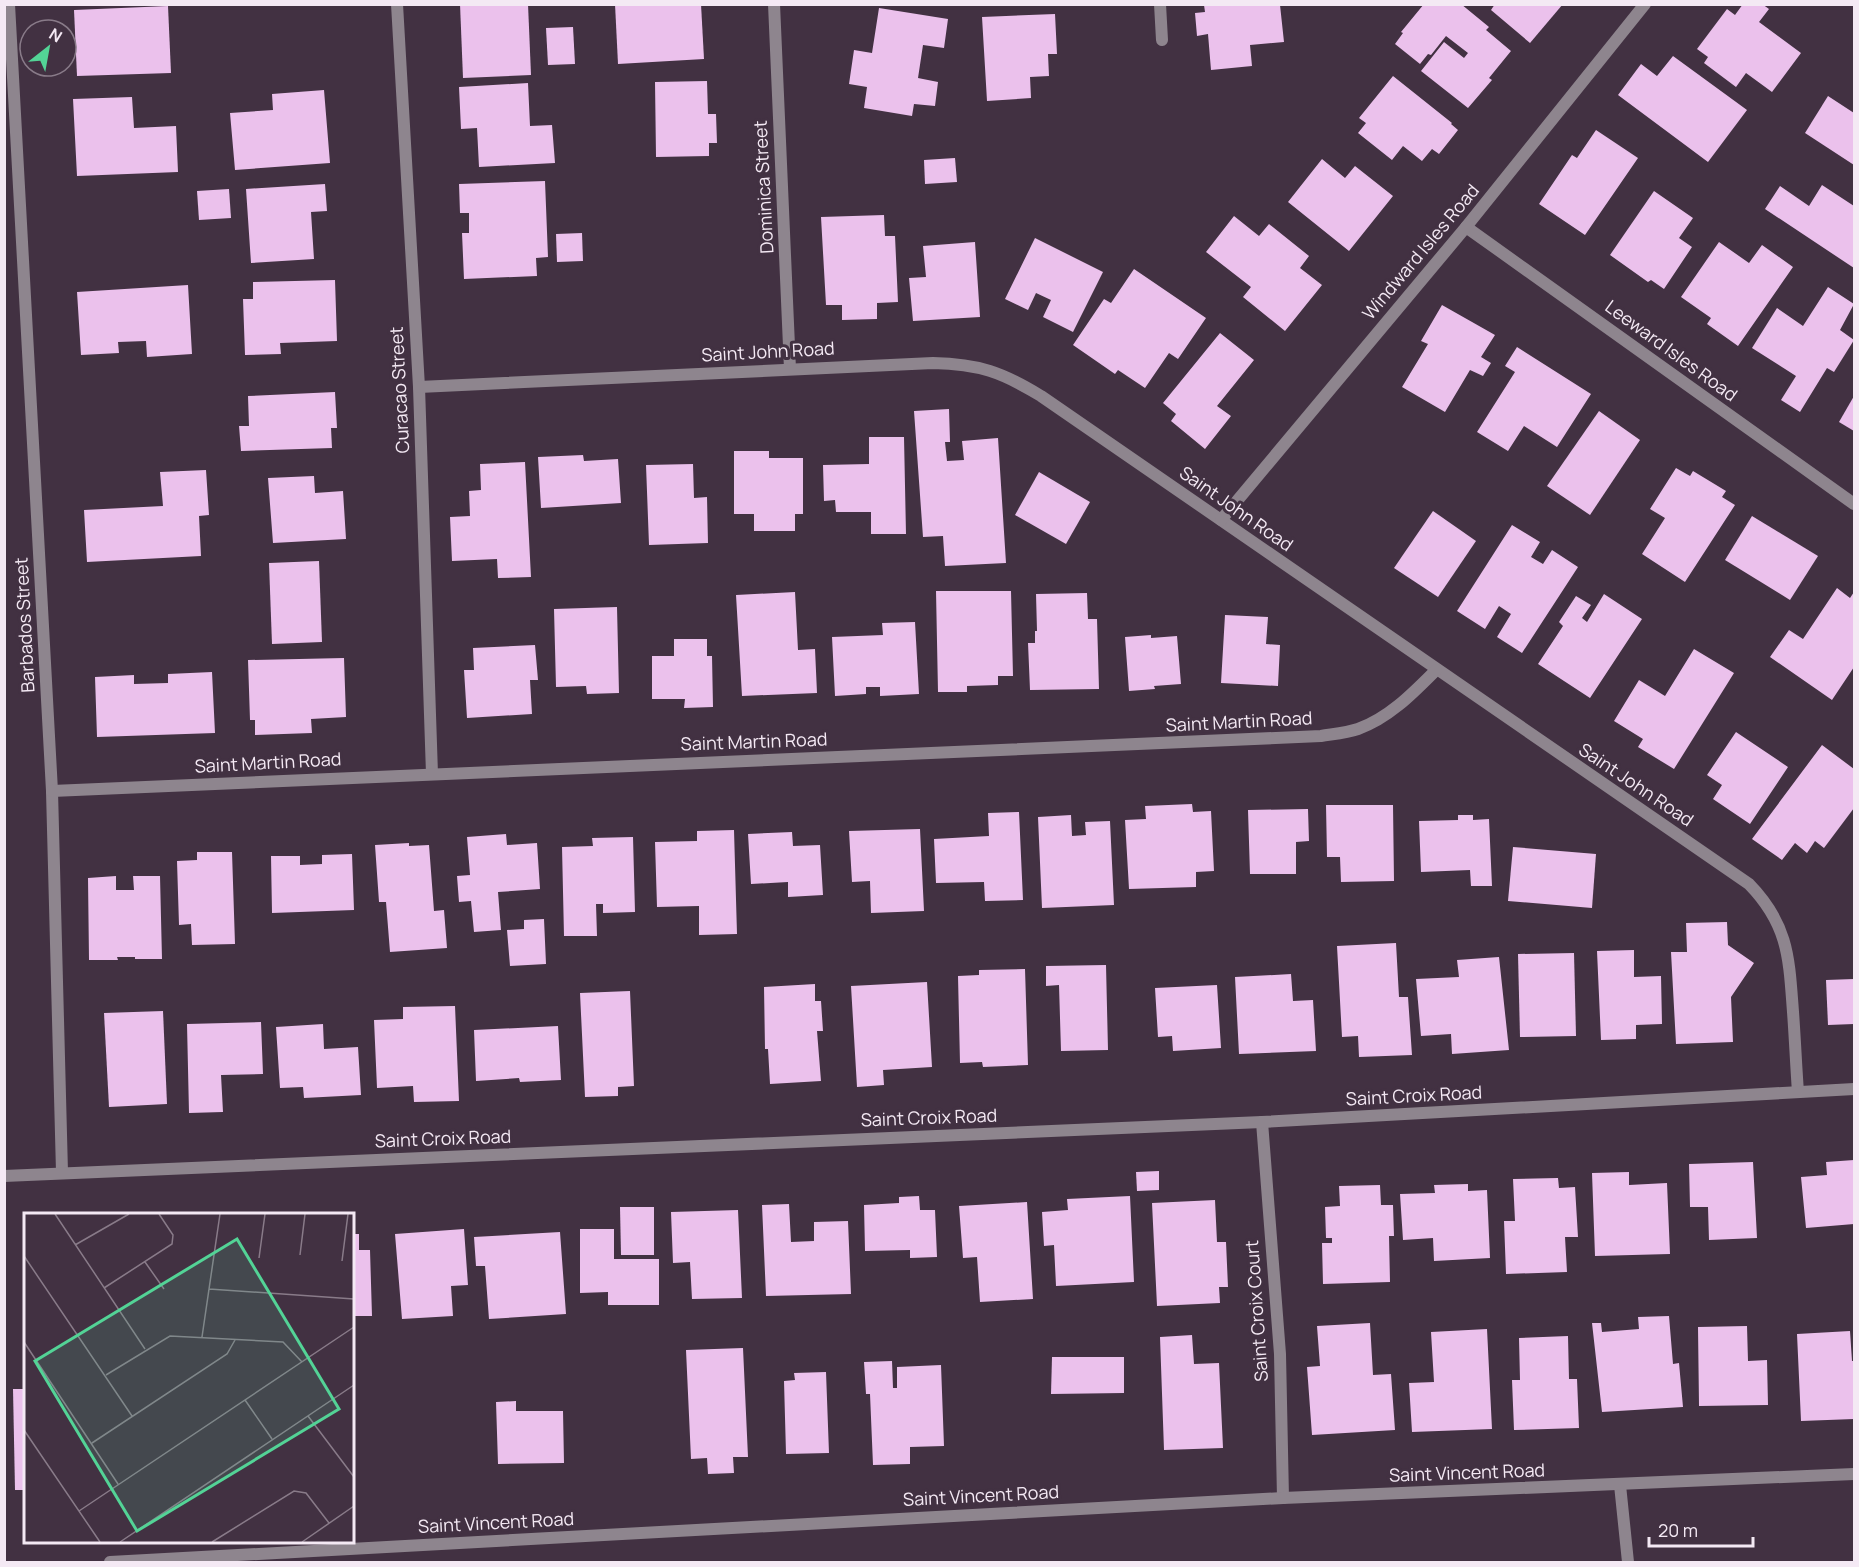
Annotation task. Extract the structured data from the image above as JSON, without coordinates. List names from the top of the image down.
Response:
{
  "streets": {
    "street": [
      "Dominica Street",
      "Windward Isles Road",
      "Leeward Isles Road",
      "Saint John Road",
      "Curacao Street",
      "Barbados Street",
      "Saint Martin Road",
      "Saint Croix Road",
      "Saint Croix Court",
      "Saint Vincent Road"
    ]
  },
  "crossings": [
    ["Dominica Street", "Saint John Road"],
    ["Windward Isles Road", "Leeward Isles Road"],
    ["Windward Isles Road", "Saint John Road"],
    ["Saint John Road", "Curacao Street"],
    ["Saint John Road", "Saint Martin Road"],
    ["Saint John Road", "Saint Croix Road"],
    ["Curacao Street", "Saint Martin Road"],
    ["Barbados Street", "Saint Martin Road"],
    ["Barbados Street", "Saint Croix Road"],
    ["Saint Croix Road", "Saint Croix Court"],
    ["Saint Croix Court", "Saint Vincent Road"]
  ],
  "scale_bar": "20 m",
  "north": "top right"
}
